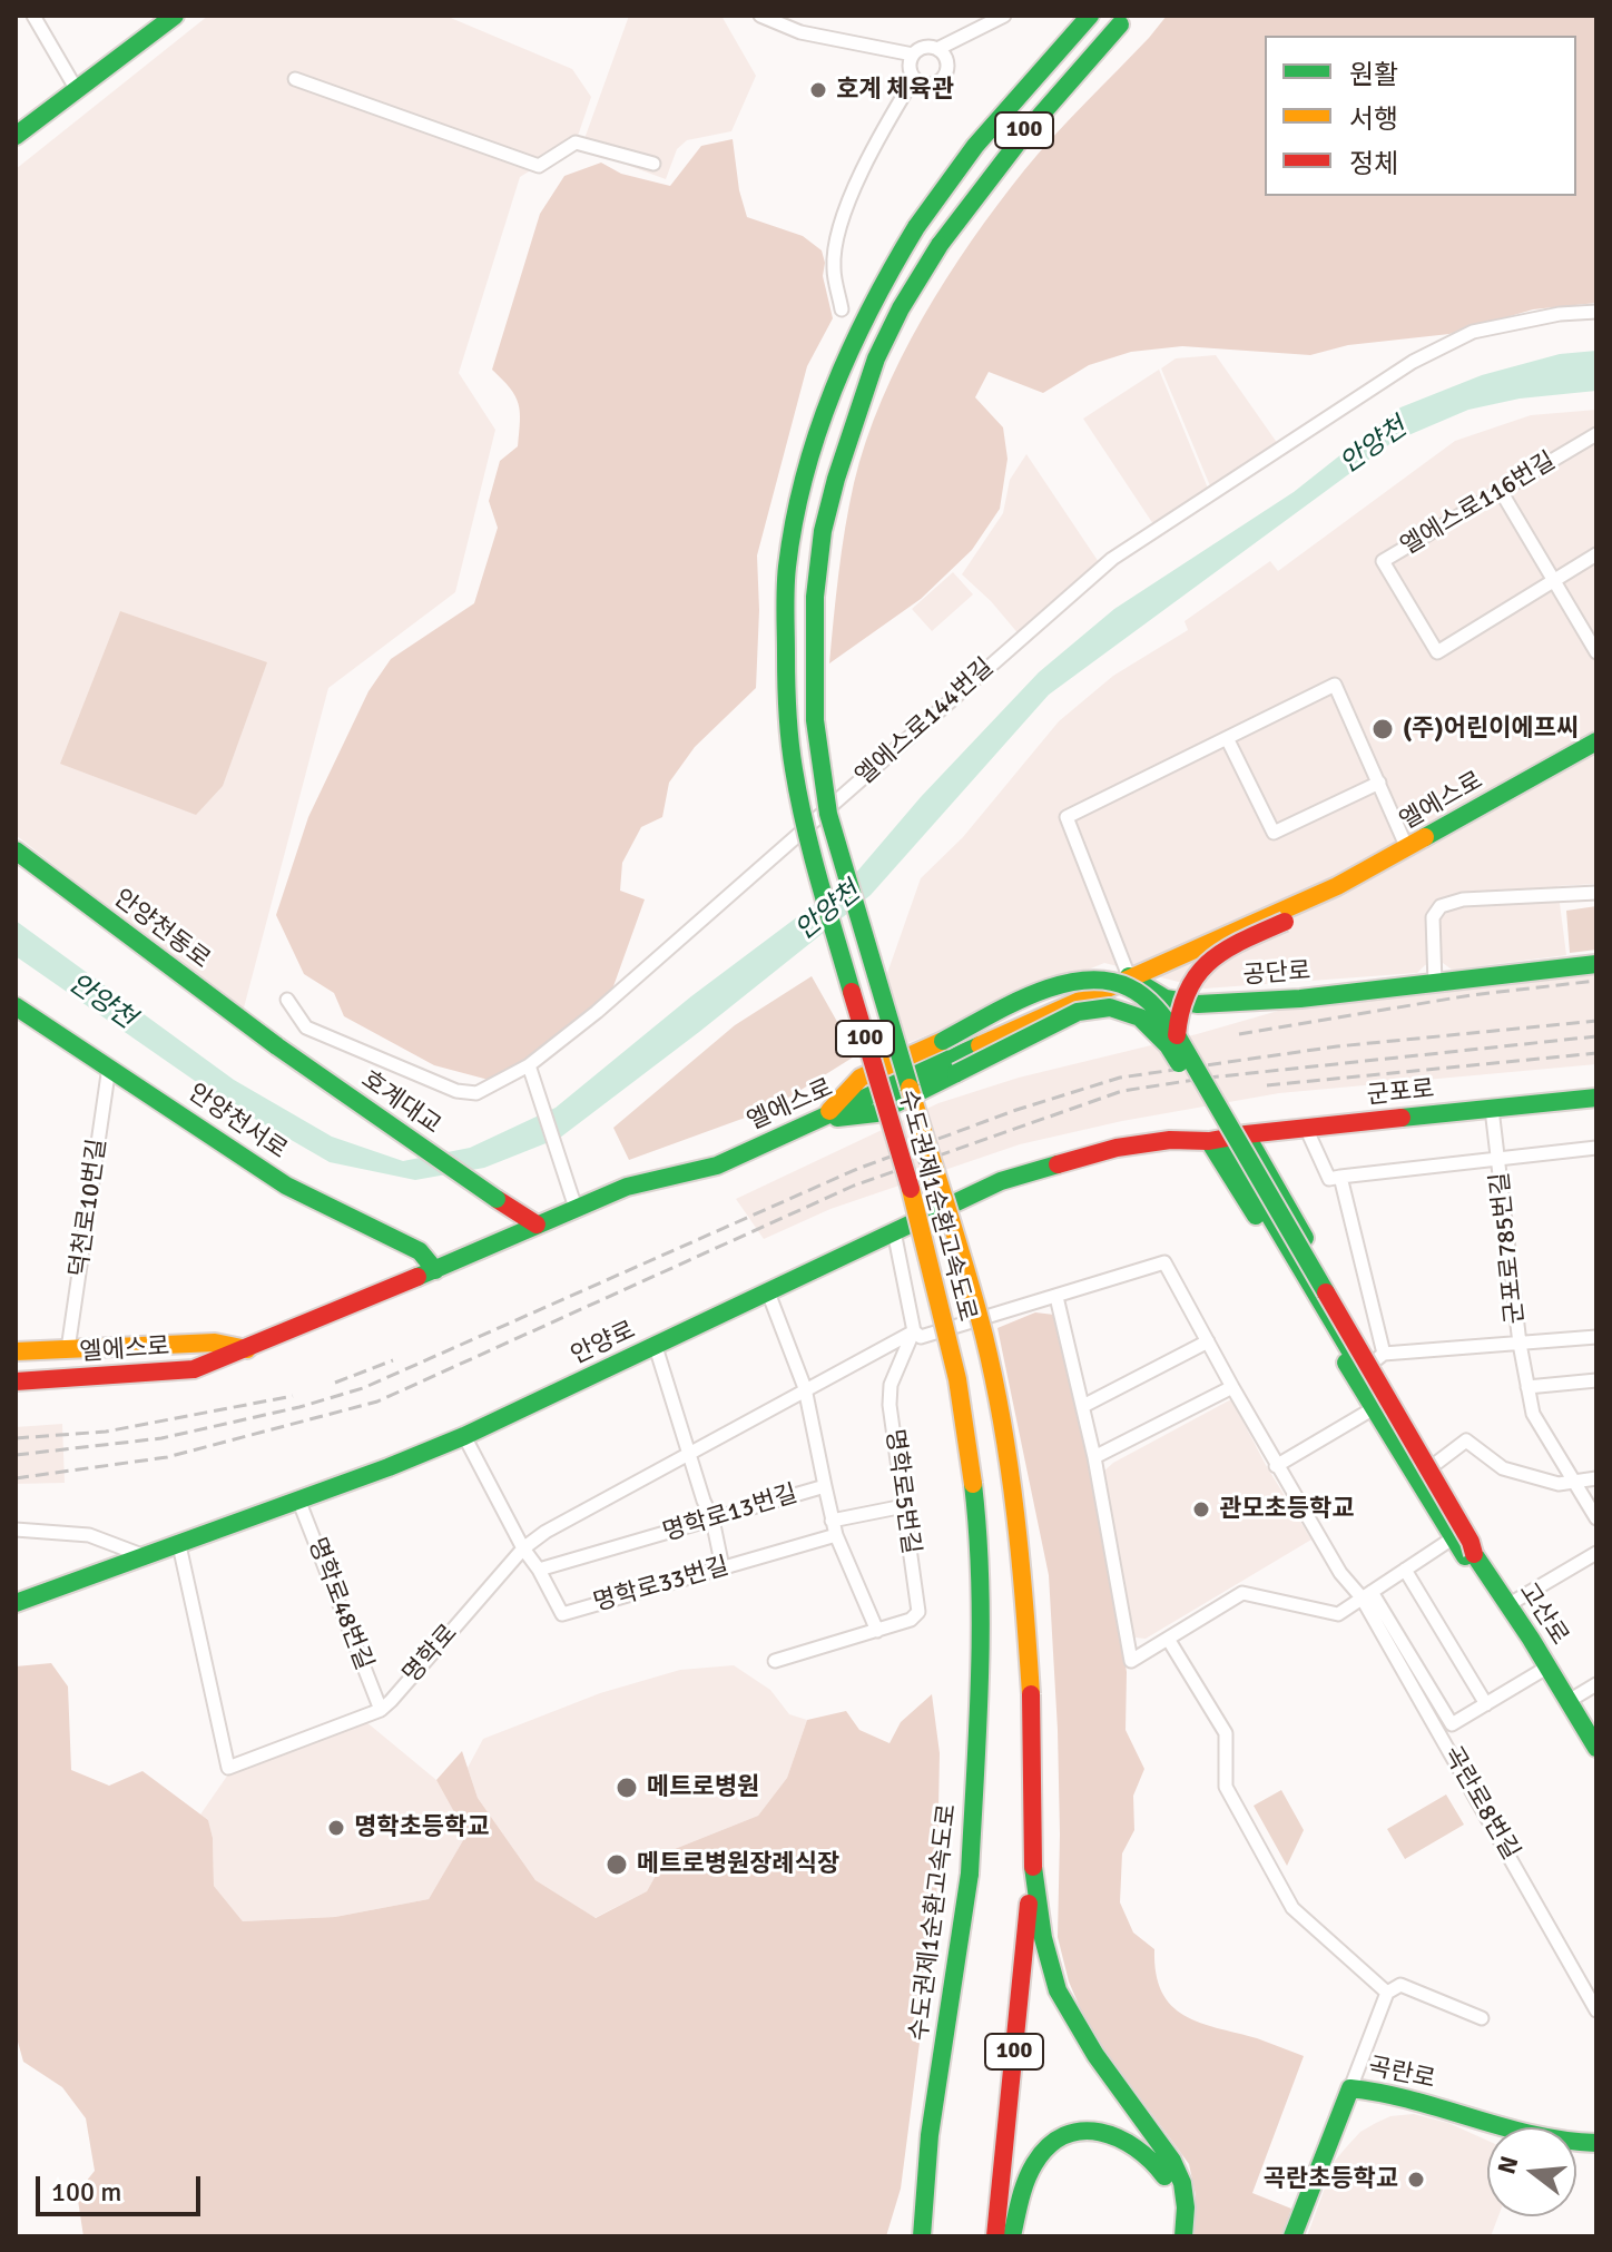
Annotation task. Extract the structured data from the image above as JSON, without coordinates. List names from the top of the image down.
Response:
{
  "streets": {
    "main road": [
      "100",
      "엘에스로",
      "안양천동로",
      "공단로",
      "군포로",
      "호계대교",
      "안양천서로",
      "수도권제1순환고속도로",
      "안양로",
      "고산로",
      "곡란로"
    ],
    "street": [
      "엘에스로116번길",
      "엘에스로144번길",
      "덕천로10번길",
      "군포로785번길",
      "명학로5번길",
      "명학로13번길",
      "명학로33번길",
      "명학로48번길",
      "명학로",
      "곡란로8번길"
    ]
  },
  "crossings": [
    ["엘에스로", "공단로"],
    ["엘에스로", "호계대교"],
    ["엘에스로", "안양천서로"],
    ["안양천동로", "호계대교"],
    ["군포로", "군포로785번길"],
    ["군포로", "안양로"],
    ["안양천서로", "덕천로10번길"],
    ["안양로", "명학로33번길"],
    ["안양로", "명학로48번길"],
    ["안양로", "명학로"],
    ["명학로5번길", "명학로"],
    ["명학로13번길", "명학로33번길"],
    ["명학로13번길", "명학로"],
    ["명학로33번길", "명학로"],
    ["명학로48번길", "명학로"]
  ],
  "water": ["안양천"],
  "places": [
    "호계 체육관",
    "(주)어린이에프씨",
    "관모초등학교",
    "메트로병원",
    "명학초등학교",
    "메트로병원장례식장",
    "곡란초등학교"
  ],
  "legend": ["원활", "서행", "정체"],
  "scale_bar": "100 m",
  "north": "left"
}
